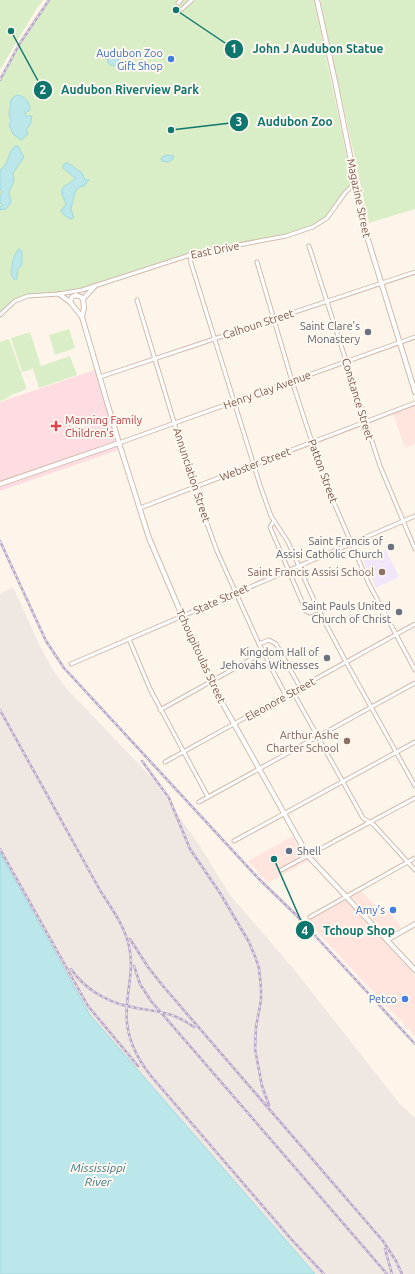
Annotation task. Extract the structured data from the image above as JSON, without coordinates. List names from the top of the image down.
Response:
{
  "streets": {
    "street": [
      "Magazine Street",
      "East Drive",
      "Calhoun Street",
      "Henry Clay Avenue",
      "Constance Street",
      "Webster Street",
      "Patton Street",
      "Annunciation Street",
      "State Street",
      "Tchoupitoulas Street",
      "Eleonore Street"
    ]
  },
  "crossings": [
    ["Magazine Street", "East Drive"],
    ["Magazine Street", "Calhoun Street"],
    ["Magazine Street", "Henry Clay Avenue"],
    ["East Drive", "Tchoupitoulas Street"],
    ["Calhoun Street", "Constance Street"],
    ["Calhoun Street", "Patton Street"],
    ["Calhoun Street", "Annunciation Street"],
    ["Calhoun Street", "Tchoupitoulas Street"],
    ["Henry Clay Avenue", "Constance Street"],
    ["Henry Clay Avenue", "Patton Street"],
    ["Henry Clay Avenue", "Annunciation Street"],
    ["Henry Clay Avenue", "Tchoupitoulas Street"],
    ["Constance Street", "Webster Street"],
    ["Constance Street", "State Street"],
    ["Webster Street", "Patton Street"],
    ["Webster Street", "Annunciation Street"],
    ["Webster Street", "Tchoupitoulas Street"],
    ["Patton Street", "State Street"],
    ["Patton Street", "Eleonore Street"],
    ["Annunciation Street", "State Street"],
    ["Annunciation Street", "Eleonore Street"],
    ["State Street", "Tchoupitoulas Street"],
    ["Tchoupitoulas Street", "Eleonore Street"]
  ],
  "water": ["Mississippi River"],
  "places": {
    "other": [
      "John J Audubon Statue",
      "Audubon Riverview Park",
      "Audubon Zoo Gift Shop",
      "Audubon Zoo",
      "Saint Clare's Monastery",
      "Saint Francis of Assisi Catholic Church",
      "Saint Francis Assisi School",
      "Saint Pauls United Church of Christ",
      "Kingdom Hall of Jehovahs Witnesses",
      "Arthur Ashe Charter School",
      "Shell",
      "Tchoup Shop",
      "Amy's",
      "Petco"
    ],
    "health": ["Manning Family Children's"]
  }
}
